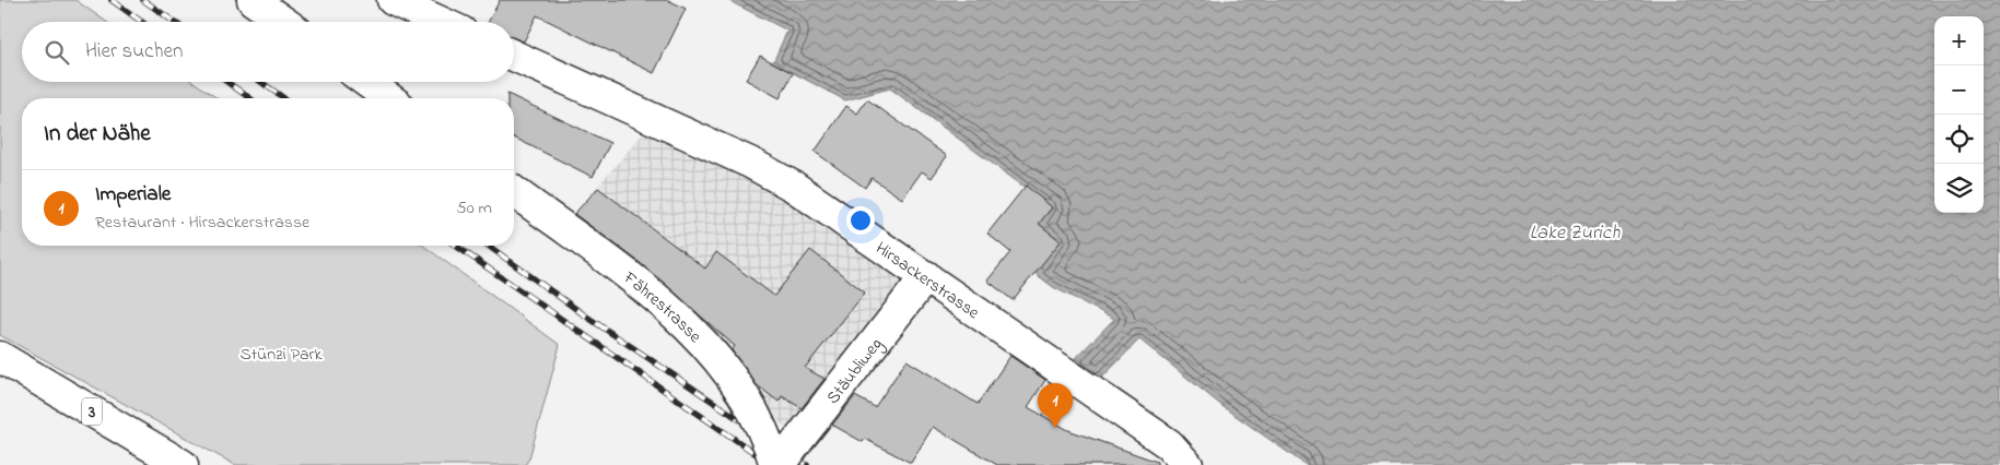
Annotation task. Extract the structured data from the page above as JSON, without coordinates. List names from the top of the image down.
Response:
{
  "streets": {
    "street": [
      "Hirsackerstrasse",
      "Fährestrasse",
      "Stäubliweg",
      "3"
    ]
  },
  "crossings": [
    ["Hirsackerstrasse", "Stäubliweg"]
  ],
  "water": ["Lake Zurich"],
  "parks": ["Stünzi Park"],
  "page": {
    "map_buttons": ["+", "−"],
    "search": "Hier suchen",
    "heading": "In der Nähe",
    "list": [
      {
        "mark": "1",
        "name": "Imperiale",
        "note": "Restaurant · Hirsackerstrasse",
        "value": "50 m"
      }
    ],
    "pins": "1"
  }
}
